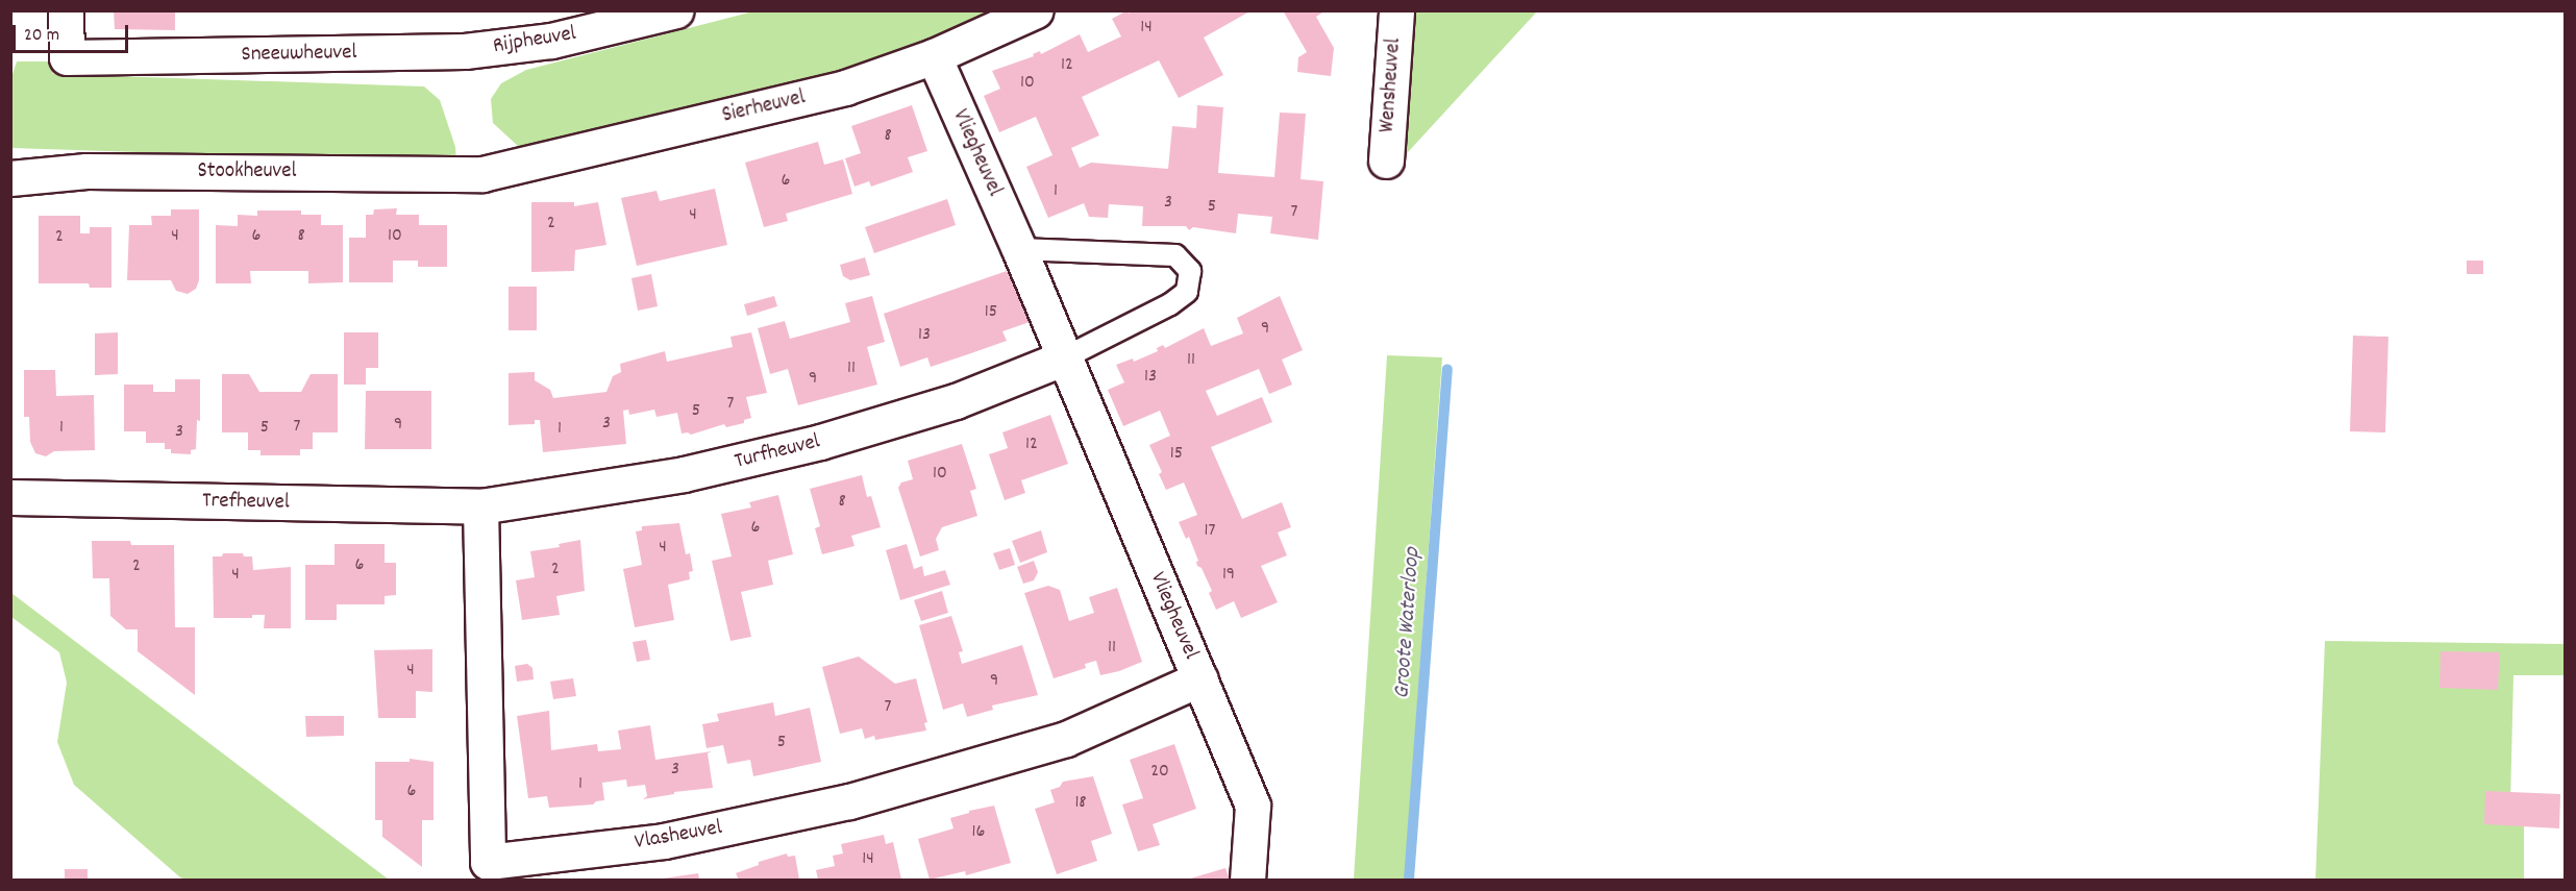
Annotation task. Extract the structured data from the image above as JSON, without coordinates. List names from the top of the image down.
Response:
{
  "streets": {
    "street": [
      "Rijpheuvel",
      "Sneeuwheuvel",
      "Wensheuvel",
      "Sierheuvel",
      "Vliegheuvel",
      "Stookheuvel",
      "Turfheuvel",
      "Trefheuvel",
      "Vlasheuvel"
    ]
  },
  "crossings": [
    ["Rijpheuvel", "Sneeuwheuvel"],
    ["Sierheuvel", "Vliegheuvel"],
    ["Sierheuvel", "Stookheuvel"],
    ["Vliegheuvel", "Turfheuvel"],
    ["Vliegheuvel", "Vlasheuvel"],
    ["Turfheuvel", "Trefheuvel"],
    ["Turfheuvel", "Vlasheuvel"],
    ["Trefheuvel", "Vlasheuvel"]
  ],
  "water": ["Groote Waterloop"],
  "house_numbers": [
    "14",
    "12",
    "10",
    "8",
    "6",
    "1",
    "3",
    "5",
    "7",
    "4",
    "2",
    "4",
    "6",
    "8",
    "10",
    "2",
    "15",
    "9",
    "13",
    "11",
    "11",
    "13",
    "9",
    "7",
    "5",
    "3",
    "9",
    "7",
    "1",
    "5",
    "1",
    "3",
    "12",
    "15",
    "10",
    "8",
    "6",
    "17",
    "4",
    "6",
    "2",
    "2",
    "4",
    "19",
    "11",
    "4",
    "9",
    "7",
    "5",
    "3",
    "20",
    "1",
    "6",
    "18",
    "16",
    "14"
  ],
  "scale_bar": "20 m"
}
